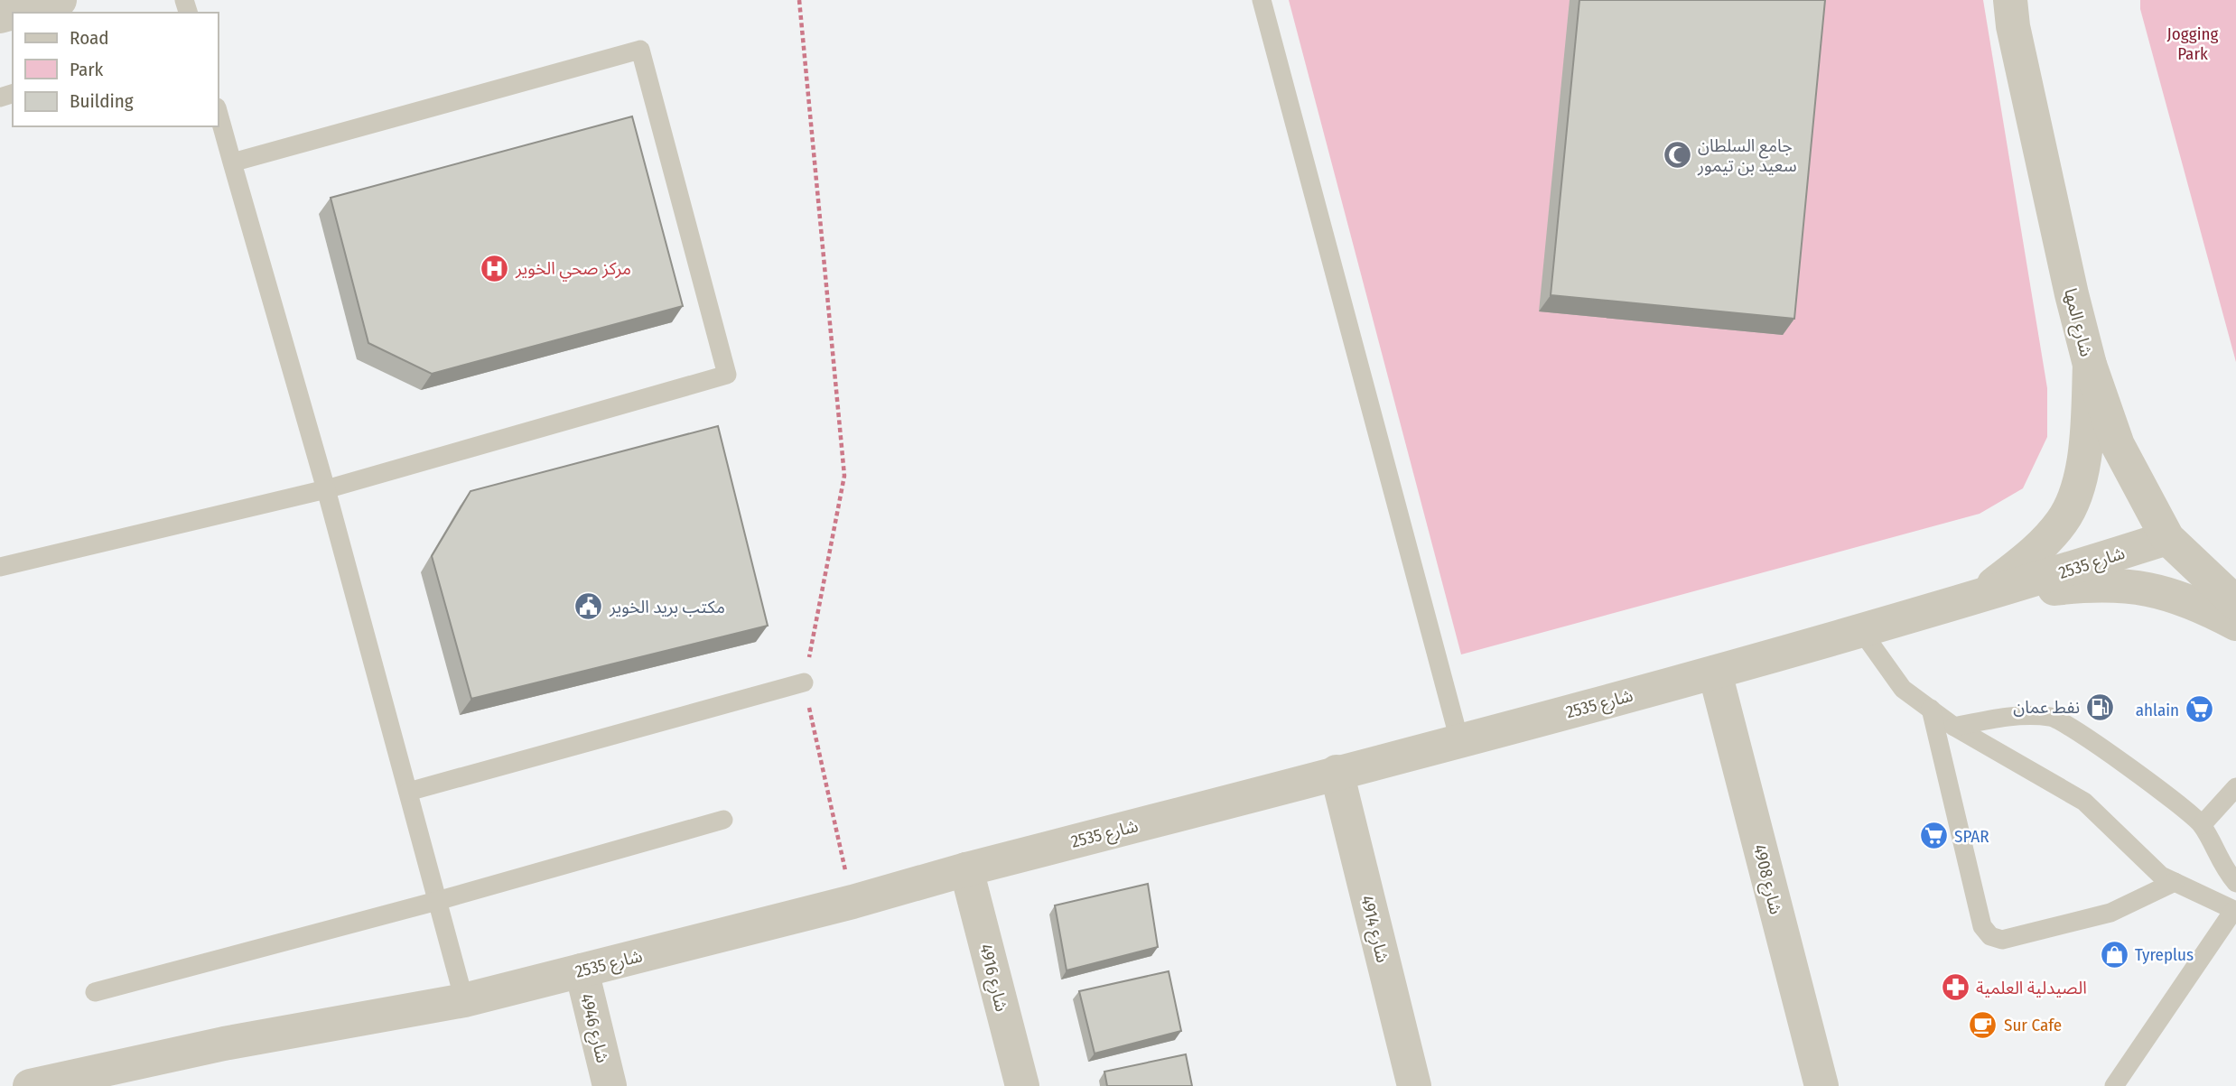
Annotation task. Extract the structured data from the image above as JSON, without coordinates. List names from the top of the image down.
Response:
{
  "streets": {
    "street": [
      "شارع المها",
      "2535 شارع",
      "4908 شارع",
      "4914 شارع",
      "4916 شارع",
      "4946 شارع"
    ]
  },
  "crossings": [
    ["شارع المها", "2535 شارع"],
    ["2535 شارع", "4908 شارع"],
    ["2535 شارع", "4914 شارع"],
    ["2535 شارع", "4916 شارع"],
    ["2535 شارع", "4946 شارع"]
  ],
  "parks": ["Jogging Park"],
  "places": {
    "mosque": ["جامع السلطان سعيد بن تيمور"],
    "hospital": ["مركز صحي الخوير"],
    "public building": ["مكتب بريد الخوير"],
    "fuel station": ["نفط عمان"],
    "supermarket": ["ahlain", "SPAR"],
    "shop": ["Tyreplus"],
    "pharmacy": ["الصيدلية العلمية"],
    "cafe": ["Sur Cafe"]
  },
  "legend": ["Road", "Park", "Building"]
}
